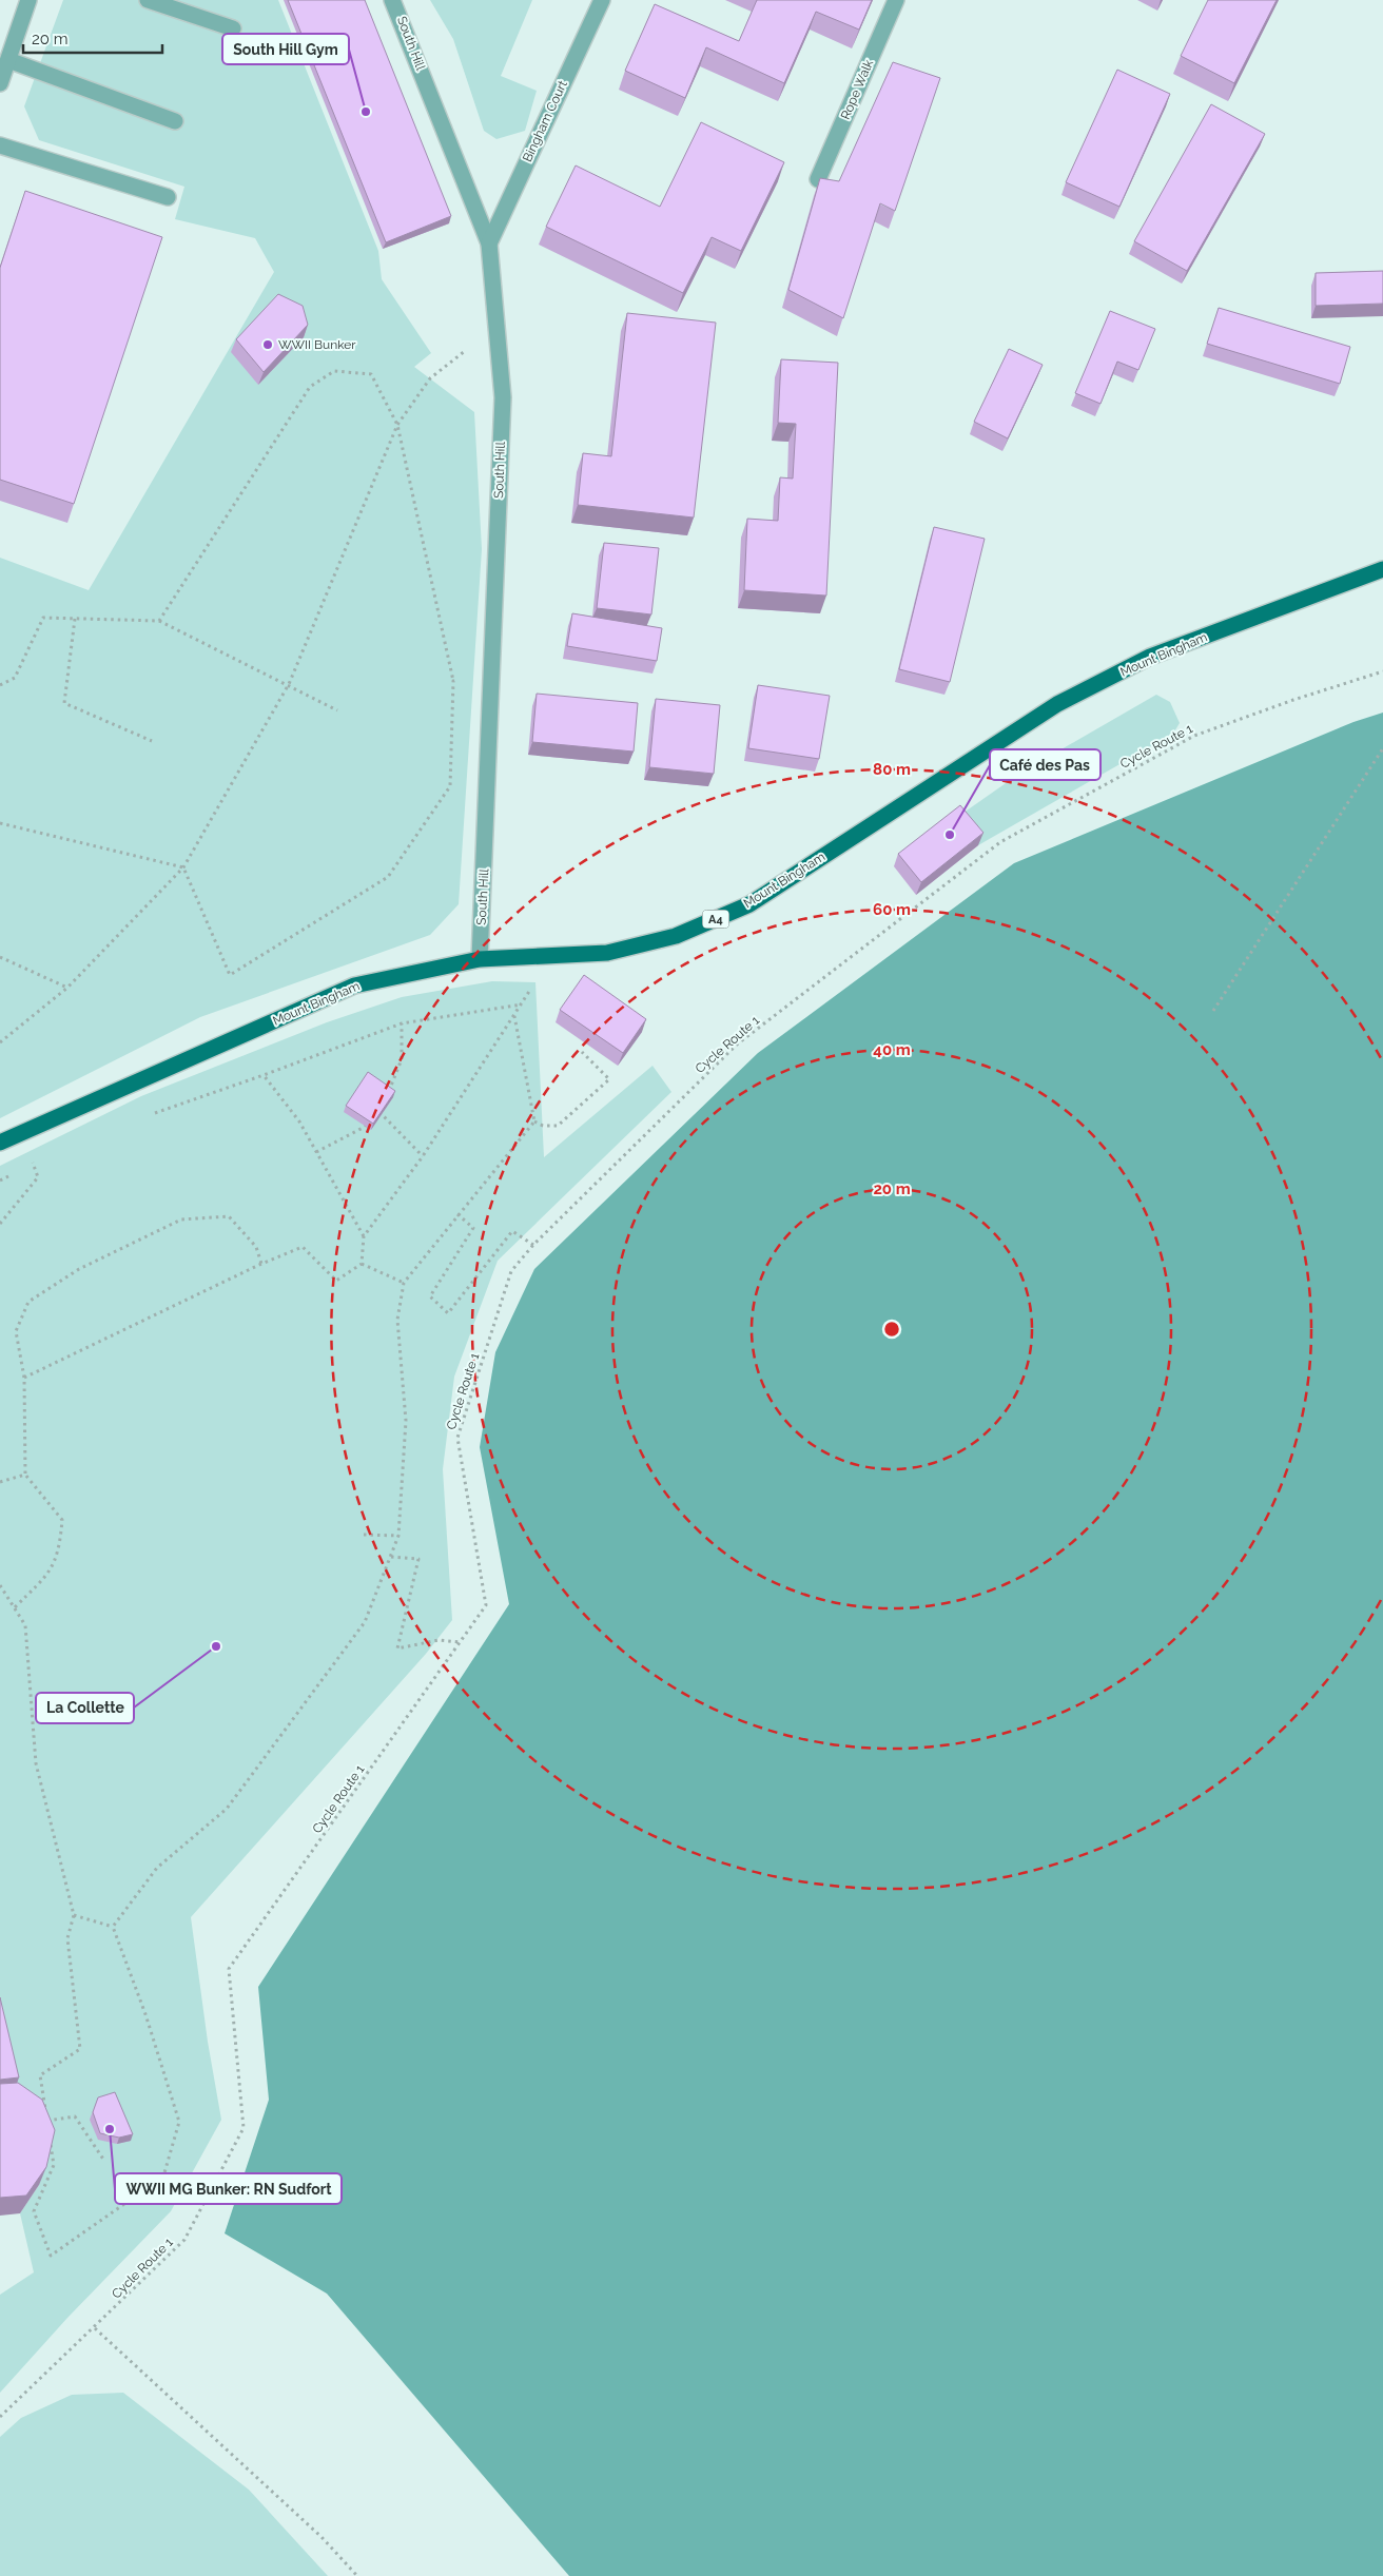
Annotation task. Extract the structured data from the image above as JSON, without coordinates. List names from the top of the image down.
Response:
{
  "streets": {
    "main road": ["Mount Bingham", "A4"],
    "street": ["South Hill", "Rope Walk", "Bingham Court"],
    "path": ["Cycle Route 1"]
  },
  "crossings": [
    ["South Hill", "Bingham Court"],
    ["South Hill", "Mount Bingham"]
  ],
  "places": [
    "South Hill Gym",
    "WWII Bunker",
    "Café des Pas",
    "La Collette",
    "WWII MG Bunker: RN Sudfort"
  ],
  "scale_bar": "20 m",
  "rings": [
    "80 m",
    "60 m",
    "40 m",
    "20 m"
  ]
}
